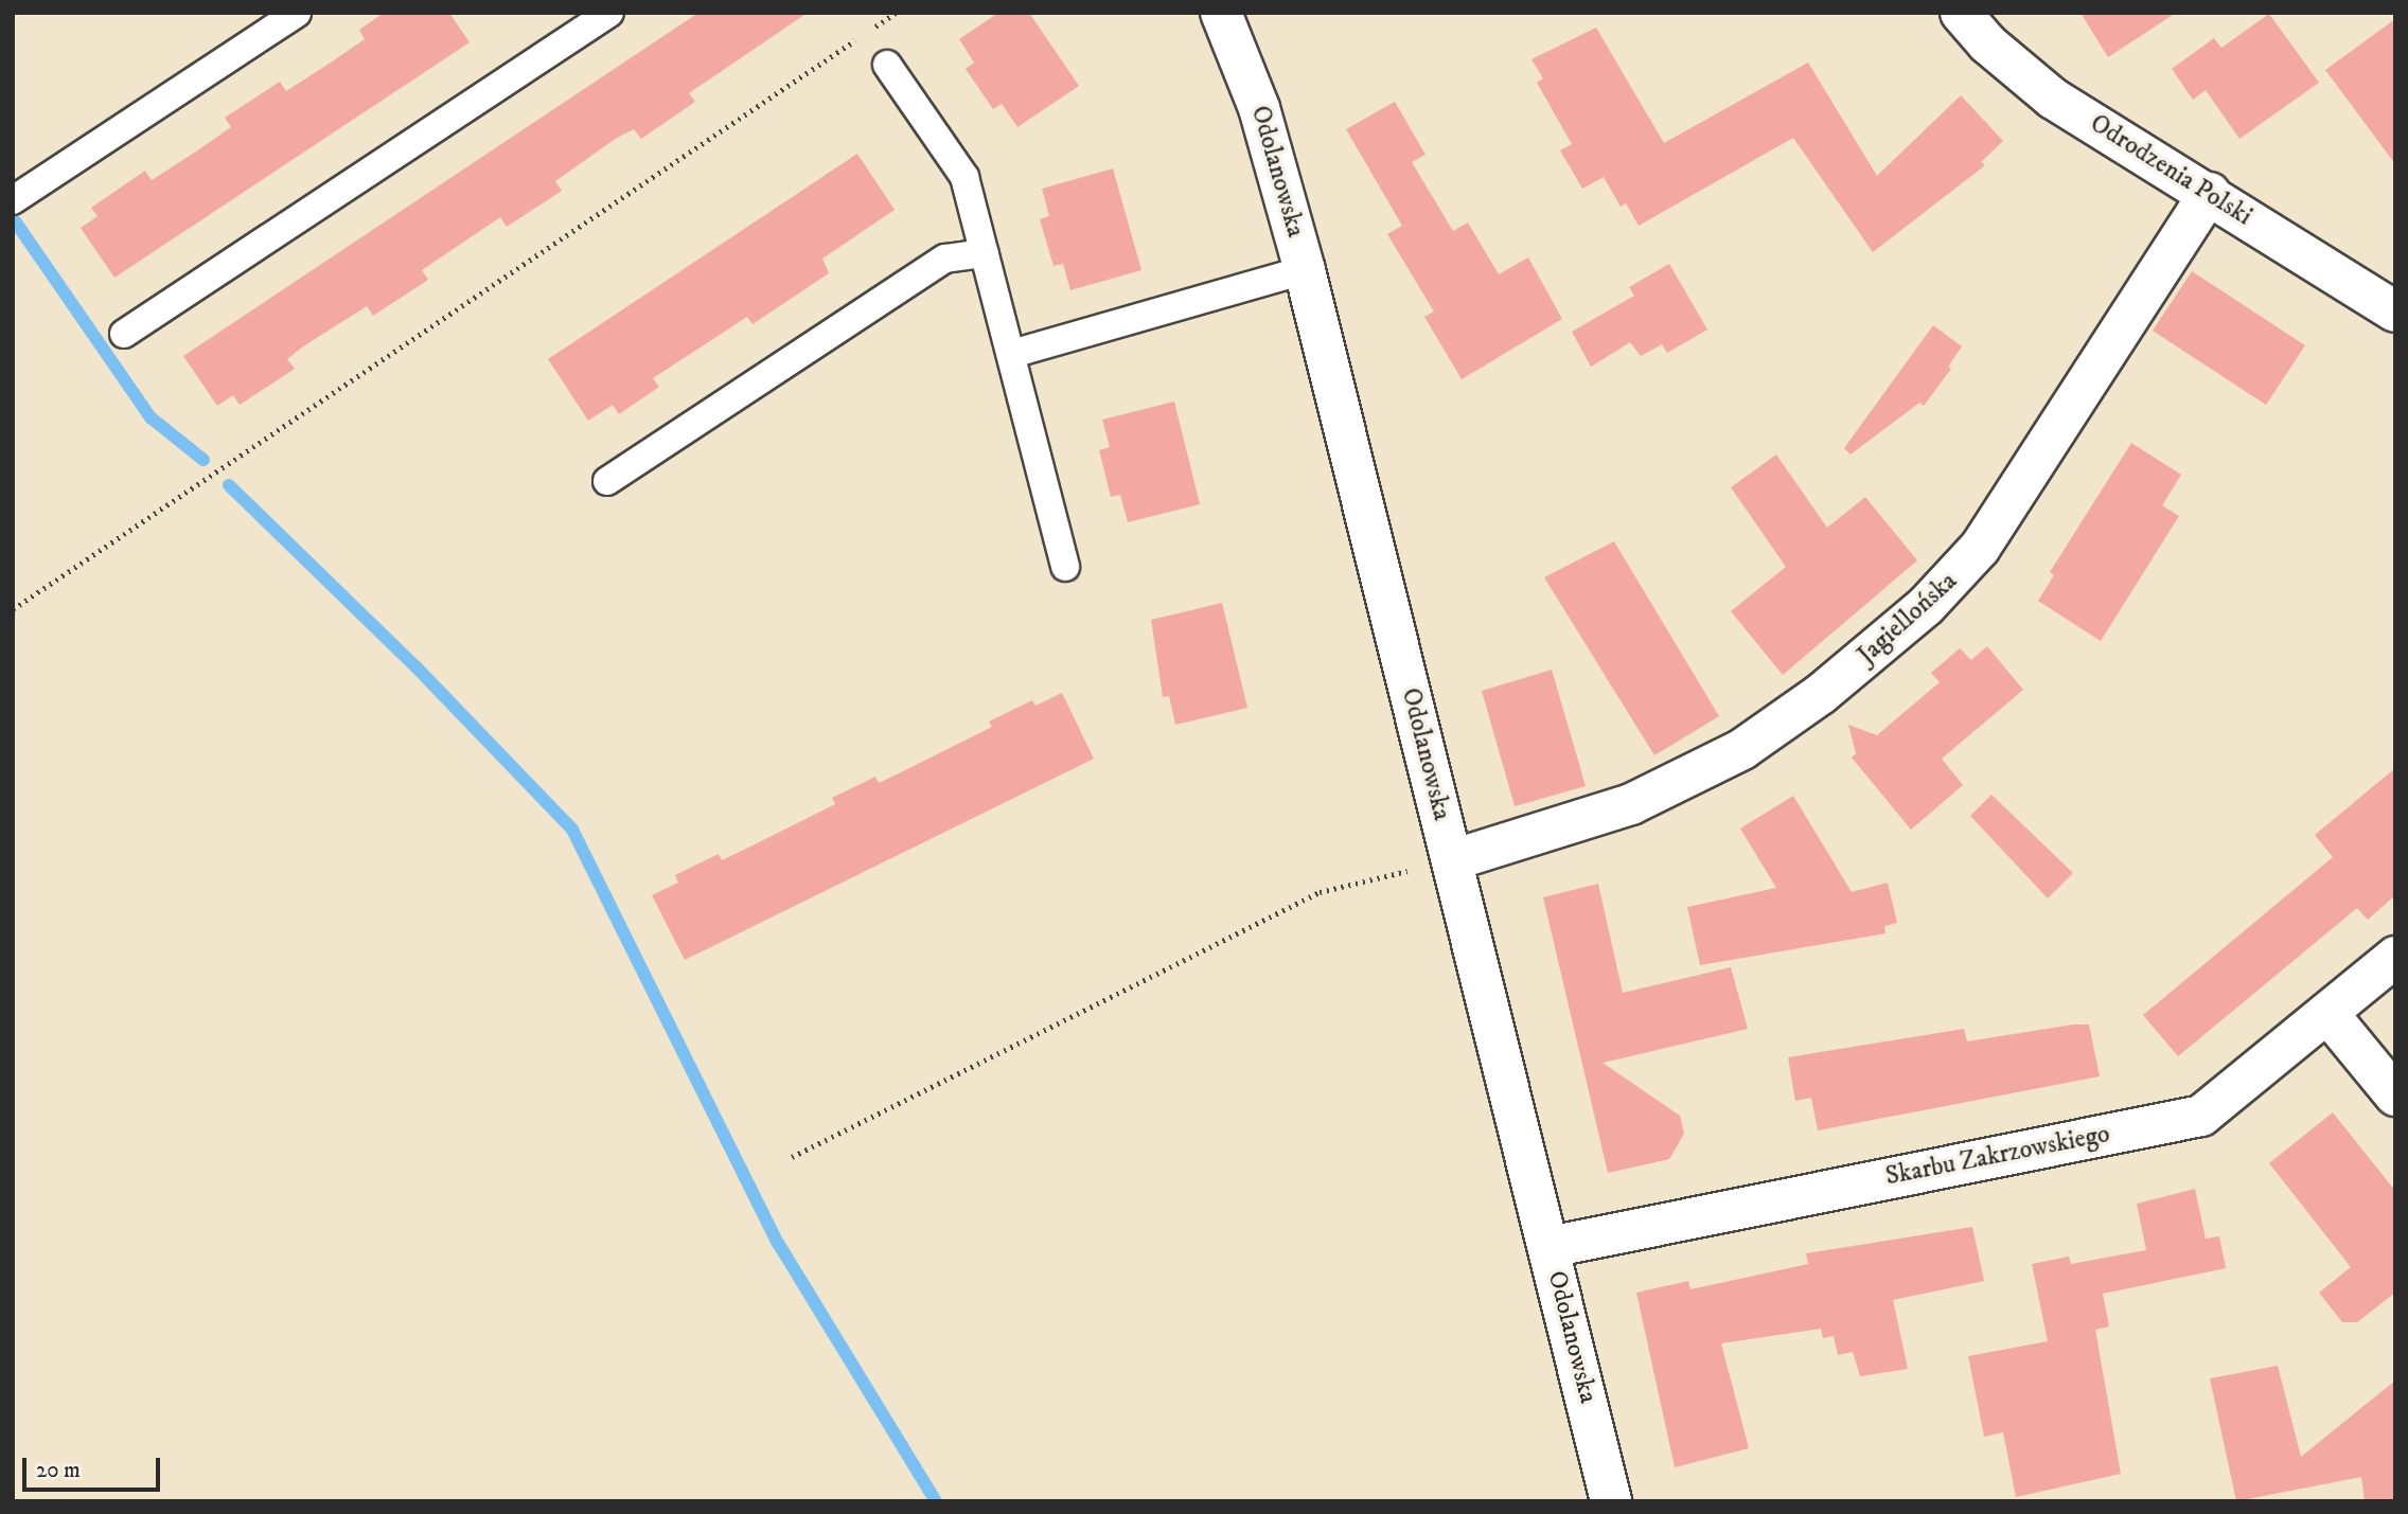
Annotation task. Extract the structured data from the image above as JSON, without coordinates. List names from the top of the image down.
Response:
{
  "streets": {
    "street": [
      "Odrodzenia Polski",
      "Odolanowska",
      "Jagiellońska",
      "Skarbu Zakrzowskiego"
    ]
  },
  "crossings": [
    ["Odrodzenia Polski", "Jagiellońska"],
    ["Odolanowska", "Jagiellońska"],
    ["Odolanowska", "Skarbu Zakrzowskiego"]
  ],
  "scale_bar": "20 m"
}
